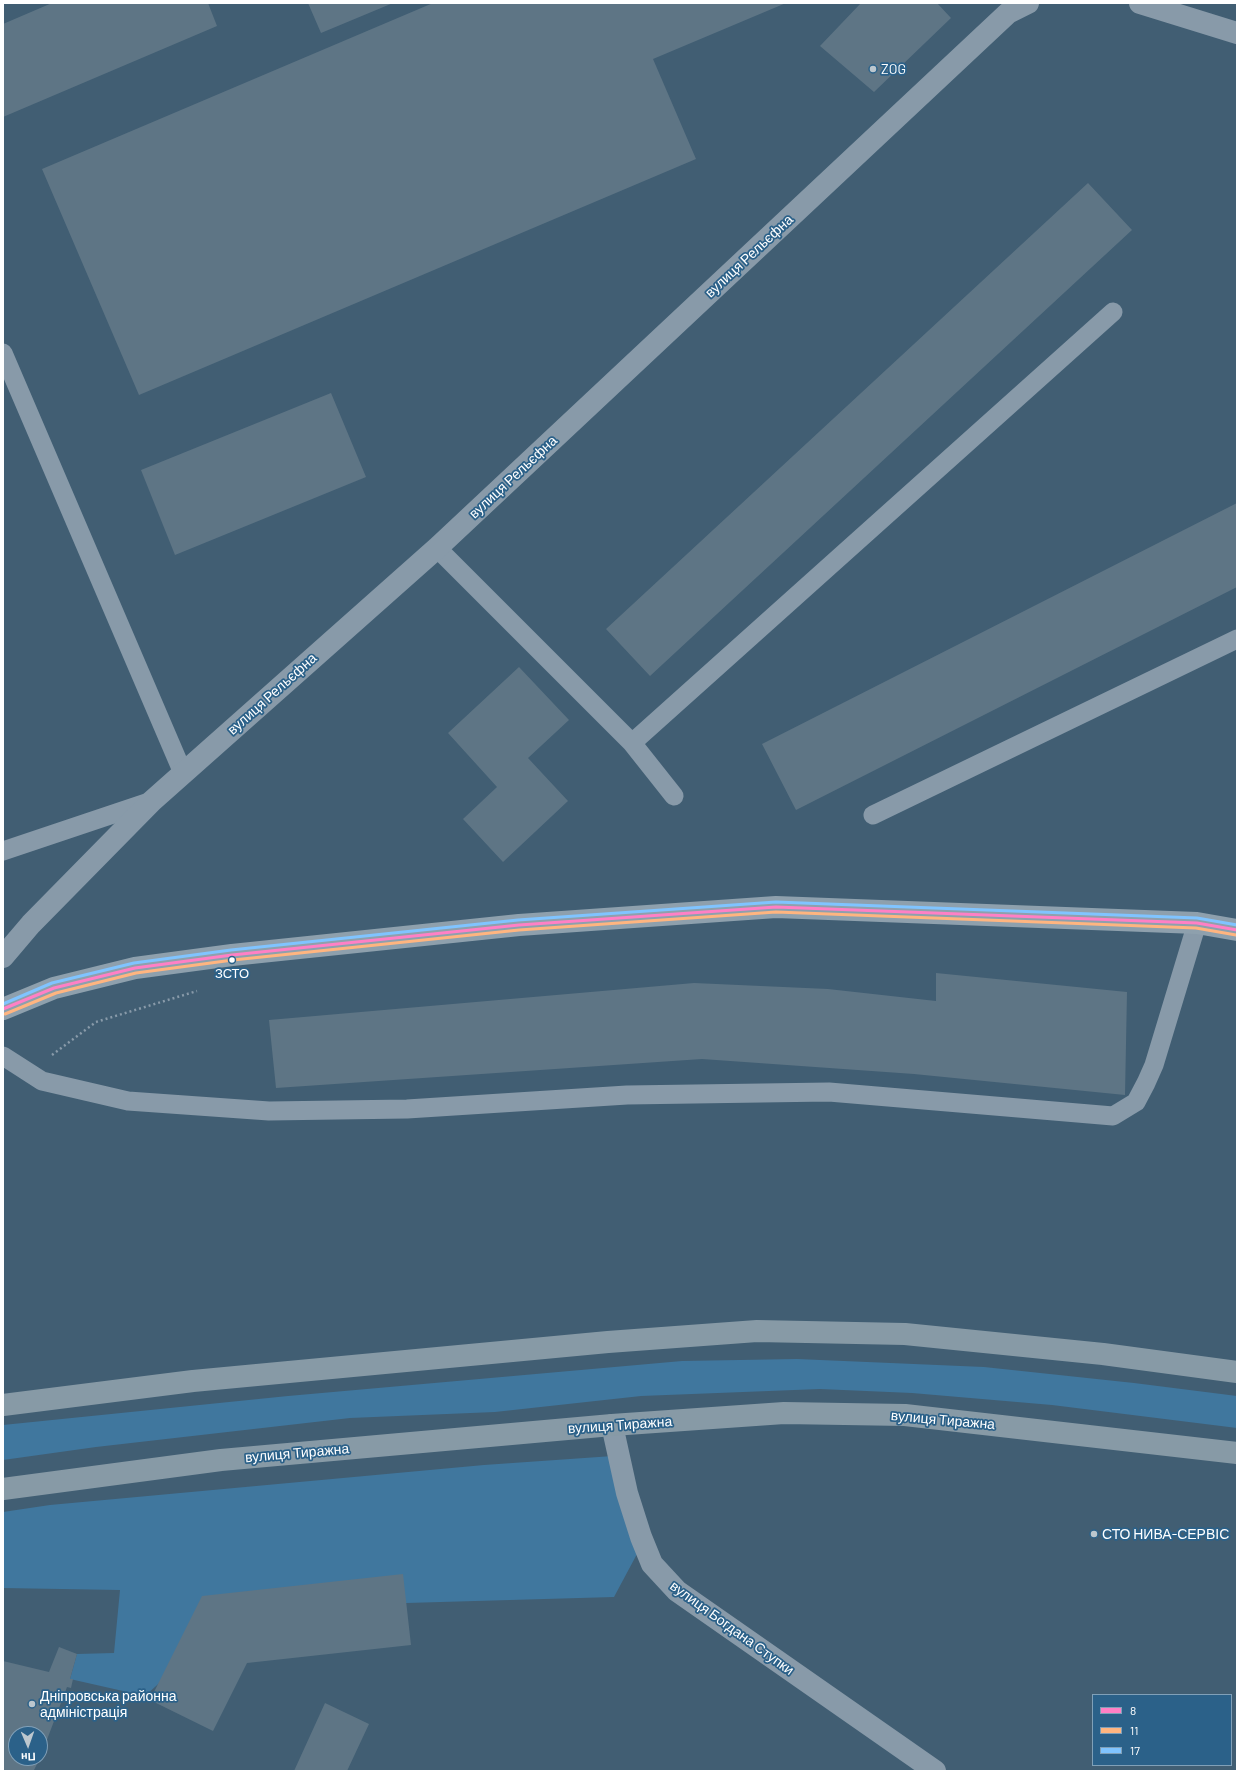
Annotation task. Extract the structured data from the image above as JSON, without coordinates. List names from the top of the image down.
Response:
{
  "streets": {
    "main road": ["вулиця Тиражна"],
    "street": ["вулиця Рельєфна", "вулиця Богдана Ступки"]
  },
  "crossings": [
    ["вулиця Тиражна", "вулиця Богдана Ступки"]
  ],
  "places": [
    "ZOG",
    "ЗСТО",
    "СТО НИВА-СЕРВІС",
    "Дніпровська районна адміністрація"
  ],
  "lines": ["transit line 17", "transit line 8", "transit line 11"],
  "legend": ["8", "11", "17"],
  "north": "bottom"
}
